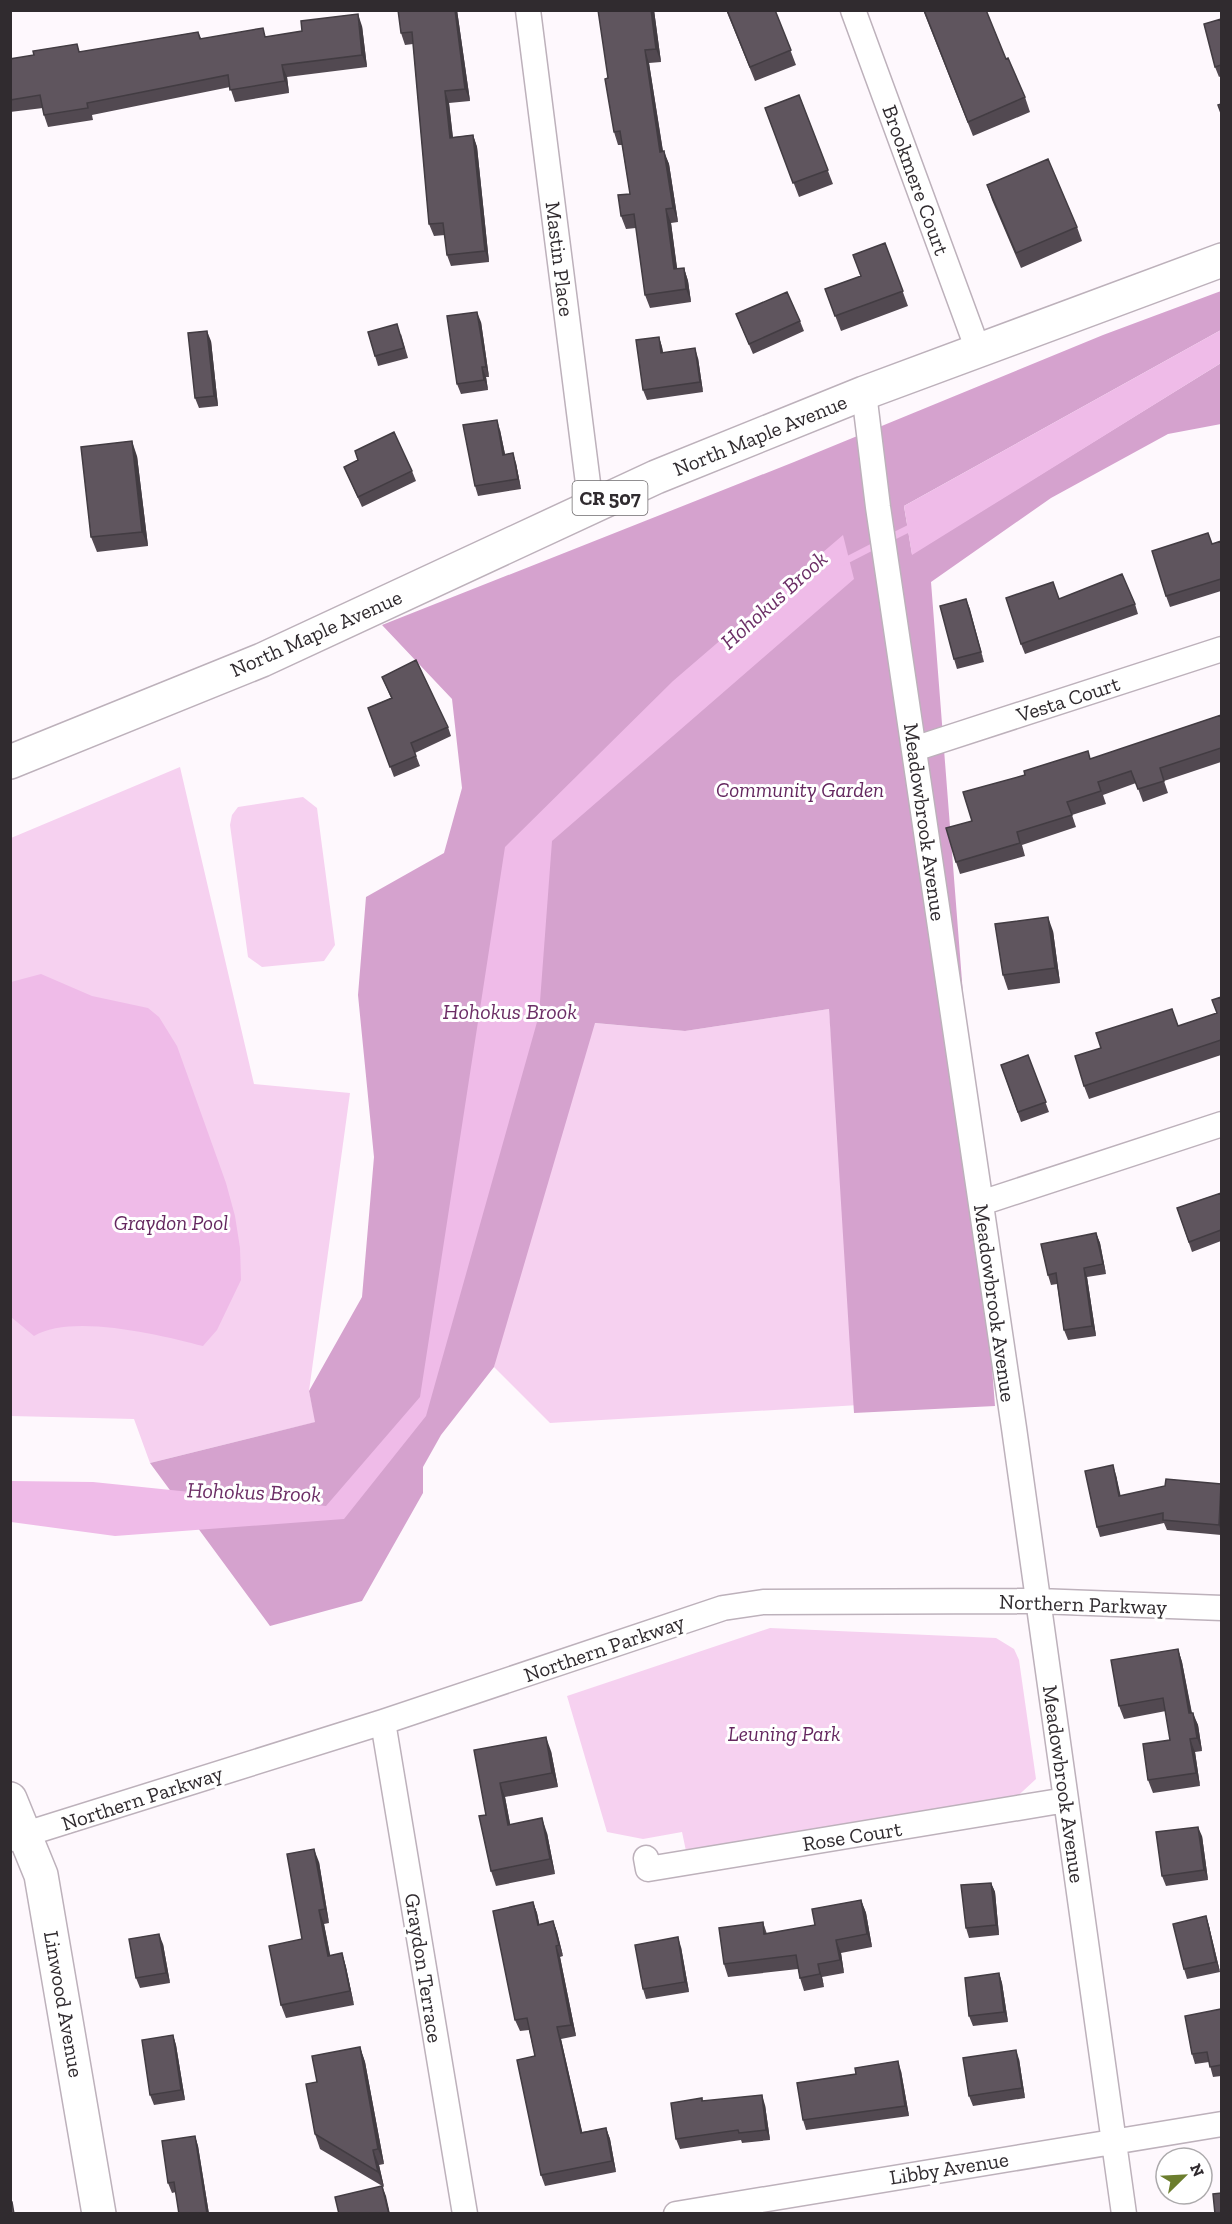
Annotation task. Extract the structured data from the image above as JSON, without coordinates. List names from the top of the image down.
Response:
{
  "streets": {
    "main road": ["North Maple Avenue", "CR 507", "Linwood Avenue"],
    "street": [
      "Brookmere Court",
      "Mastin Place",
      "Vesta Court",
      "Meadowbrook Avenue",
      "Northern Parkway",
      "Rose Court",
      "Graydon Terrace",
      "Libby Avenue"
    ]
  },
  "crossings": [
    ["Brookmere Court", "North Maple Avenue"],
    ["Mastin Place", "North Maple Avenue"],
    ["North Maple Avenue", "Meadowbrook Avenue"],
    ["Vesta Court", "Meadowbrook Avenue"],
    ["Meadowbrook Avenue", "Northern Parkway"],
    ["Meadowbrook Avenue", "Rose Court"],
    ["Meadowbrook Avenue", "Libby Avenue"],
    ["Northern Parkway", "Graydon Terrace"],
    ["Northern Parkway", "Linwood Avenue"]
  ],
  "water": ["Hohokus Brook"],
  "parks": ["Community Garden", "Graydon Pool", "Leuning Park"],
  "north": "top right"
}
